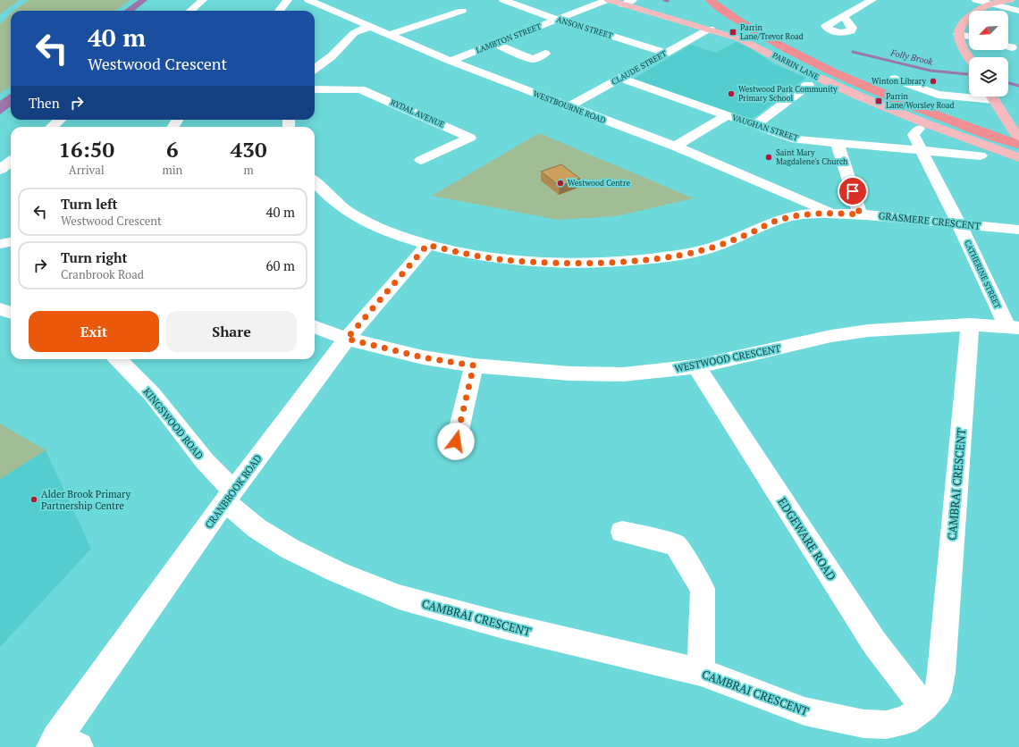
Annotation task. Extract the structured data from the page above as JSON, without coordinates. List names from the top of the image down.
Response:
{
  "streets": {
    "main road": ["PARRIN LANE"],
    "street": [
      "ANSON STREET",
      "LAMBTON STREET",
      "CLAUDE STREET",
      "WESTBOURNE ROAD",
      "RYDAL AVENUE",
      "VAUGHAN STREET",
      "GRASMERE CRESCENT",
      "CATHERINE STREET",
      "WESTWOOD CRESCENT",
      "KINGSWOOD ROAD",
      "CAMBRAI CRESCENT",
      "CRANBROOK ROAD",
      "EDGEWARE ROAD"
    ]
  },
  "crossings": [
    ["ANSON STREET", "LAMBTON STREET"],
    ["ANSON STREET", "CLAUDE STREET"],
    ["LAMBTON STREET", "PARRIN LANE"],
    ["LAMBTON STREET", "WESTBOURNE ROAD"],
    ["PARRIN LANE", "CLAUDE STREET"],
    ["CLAUDE STREET", "WESTBOURNE ROAD"],
    ["CLAUDE STREET", "VAUGHAN STREET"],
    ["WESTBOURNE ROAD", "GRASMERE CRESCENT"],
    ["VAUGHAN STREET", "CATHERINE STREET"],
    ["GRASMERE CRESCENT", "CATHERINE STREET"],
    ["GRASMERE CRESCENT", "CRANBROOK ROAD"],
    ["CATHERINE STREET", "WESTWOOD CRESCENT"],
    ["WESTWOOD CRESCENT", "CAMBRAI CRESCENT"],
    ["WESTWOOD CRESCENT", "CRANBROOK ROAD"],
    ["WESTWOOD CRESCENT", "EDGEWARE ROAD"],
    ["KINGSWOOD ROAD", "CAMBRAI CRESCENT"],
    ["KINGSWOOD ROAD", "CRANBROOK ROAD"],
    ["CAMBRAI CRESCENT", "CRANBROOK ROAD"],
    ["CAMBRAI CRESCENT", "EDGEWARE ROAD"]
  ],
  "water": ["Folly Brook"],
  "places": {
    "transit": ["Parrin Lane/Trevor Road", "Parrin Lane/Worsley Road"],
    "other": [
      "Winton Library",
      "Westwood Park Community Primary School",
      "Saint Mary Magdalene's Church",
      "Westwood Centre",
      "Alder Brook Primary Partnership Centre"
    ]
  },
  "north": "bottom left",
  "page": {
    "turn": ["40 m", "Westwood Crescent"],
    "then": "Then",
    "eta": [
      "16:50",
      "Arrival",
      "6",
      "min",
      "430",
      "m"
    ],
    "list": [
      {
        "name": "Turn left",
        "note": "Westwood Crescent",
        "value": "40 m"
      },
      {
        "name": "Turn right",
        "note": "Cranbrook Road",
        "value": "60 m"
      }
    ],
    "buttons": ["Exit", "Share"]
  }
}
